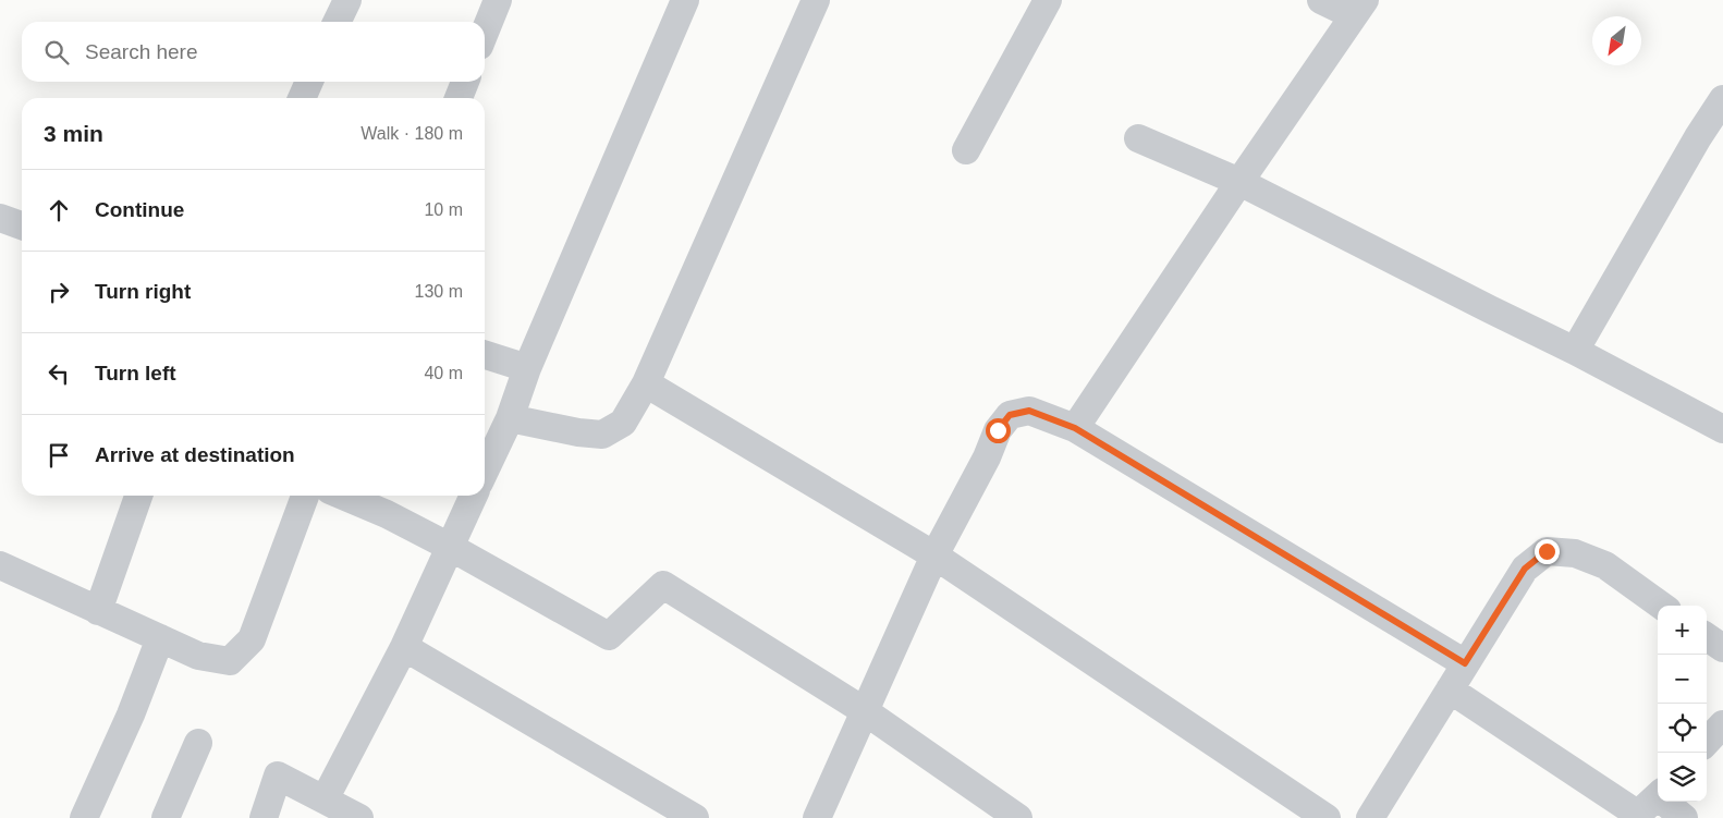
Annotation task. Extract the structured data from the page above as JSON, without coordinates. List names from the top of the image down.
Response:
{
  "north": "bottom left",
  "page": {
    "search": "Search here",
    "heading": ["3 min", "Walk · 180 m"],
    "list": [
      ["Continue", "10 m"],
      ["Turn right", "130 m"],
      ["Turn left", "40 m"],
      "Arrive at destination"
    ],
    "map_buttons": ["+", "−"]
  }
}
